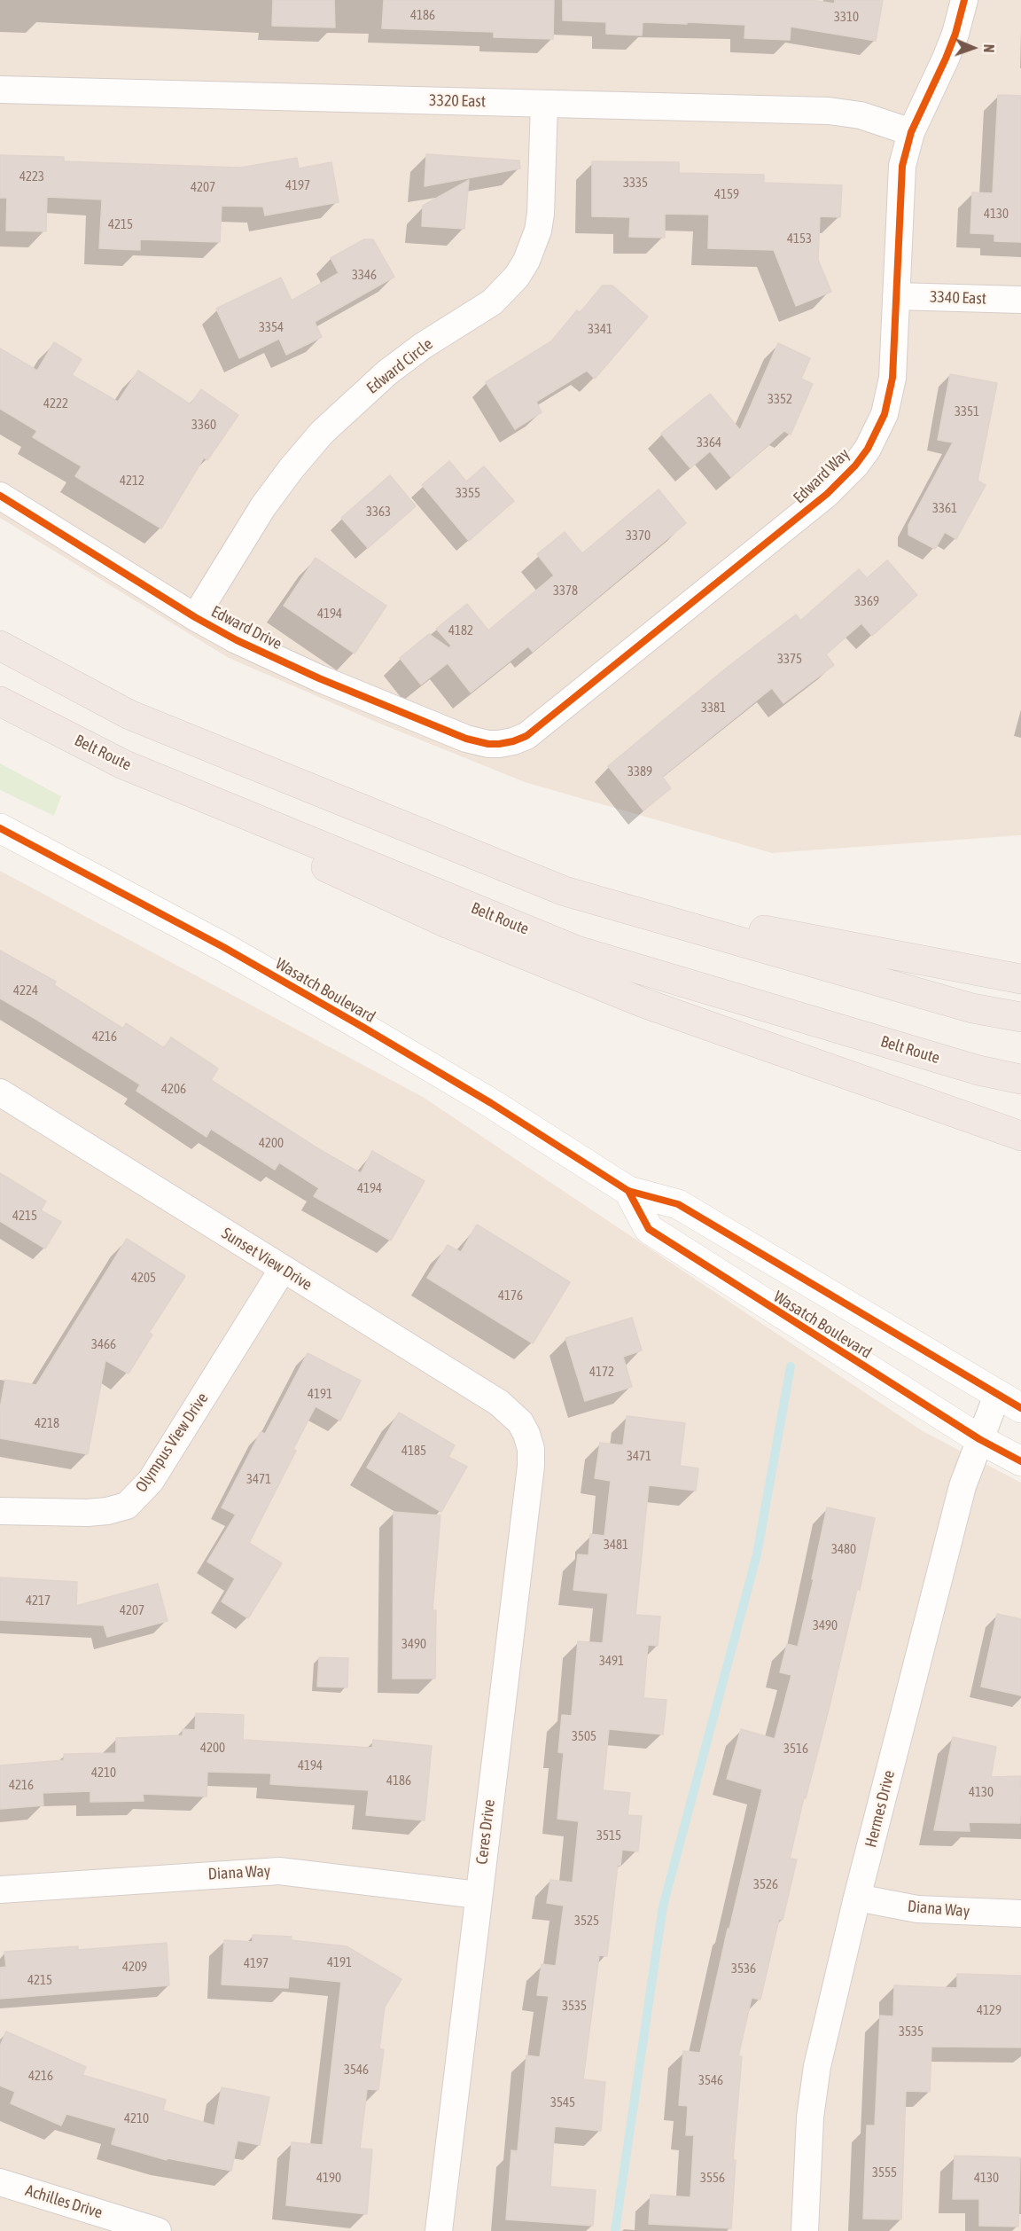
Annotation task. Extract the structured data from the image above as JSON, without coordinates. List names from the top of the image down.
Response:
{
  "streets": {
    "highway": ["Belt Route"],
    "main road": ["Wasatch Boulevard"],
    "street": [
      "3320 East",
      "3340 East",
      "Edward Circle",
      "Edward Way",
      "Edward Drive",
      "Sunset View Drive",
      "Olympus View Drive",
      "Hermes Drive",
      "Ceres Drive",
      "Diana Way",
      "Achilles Drive"
    ]
  },
  "crossings": [
    ["3320 East", "Edward Circle"],
    ["3320 East", "Edward Way"],
    ["3340 East", "Edward Way"],
    ["Edward Circle", "Edward Drive"],
    ["Edward Way", "Edward Drive"],
    ["Wasatch Boulevard", "Hermes Drive"],
    ["Sunset View Drive", "Olympus View Drive"],
    ["Sunset View Drive", "Ceres Drive"],
    ["Hermes Drive", "Diana Way"],
    ["Ceres Drive", "Diana Way"]
  ],
  "house_numbers": [
    "4186",
    "3310",
    "4223",
    "3335",
    "4197",
    "4207",
    "4159",
    "4130",
    "4215",
    "4153",
    "3346",
    "3354",
    "3341",
    "3352",
    "4222",
    "3351",
    "3360",
    "3364",
    "4212",
    "3355",
    "3361",
    "3363",
    "3370",
    "3378",
    "3369",
    "4194",
    "4182",
    "3375",
    "3381",
    "3389",
    "4224",
    "4216",
    "4206",
    "4200",
    "4194",
    "4215",
    "4205",
    "4176",
    "3466",
    "4172",
    "4191",
    "4218",
    "4185",
    "3471",
    "3471",
    "3481",
    "3480",
    "4217",
    "4207",
    "3490",
    "3490",
    "3491",
    "3505",
    "4200",
    "3516",
    "4194",
    "4210",
    "4186",
    "4216",
    "4130",
    "3515",
    "3526",
    "3525",
    "4191",
    "4197",
    "4209",
    "3536",
    "4215",
    "3535",
    "4129",
    "3535",
    "3546",
    "4216",
    "3546",
    "3545",
    "4210",
    "3555",
    "4190",
    "3556",
    "4130"
  ],
  "north": "right"
}
